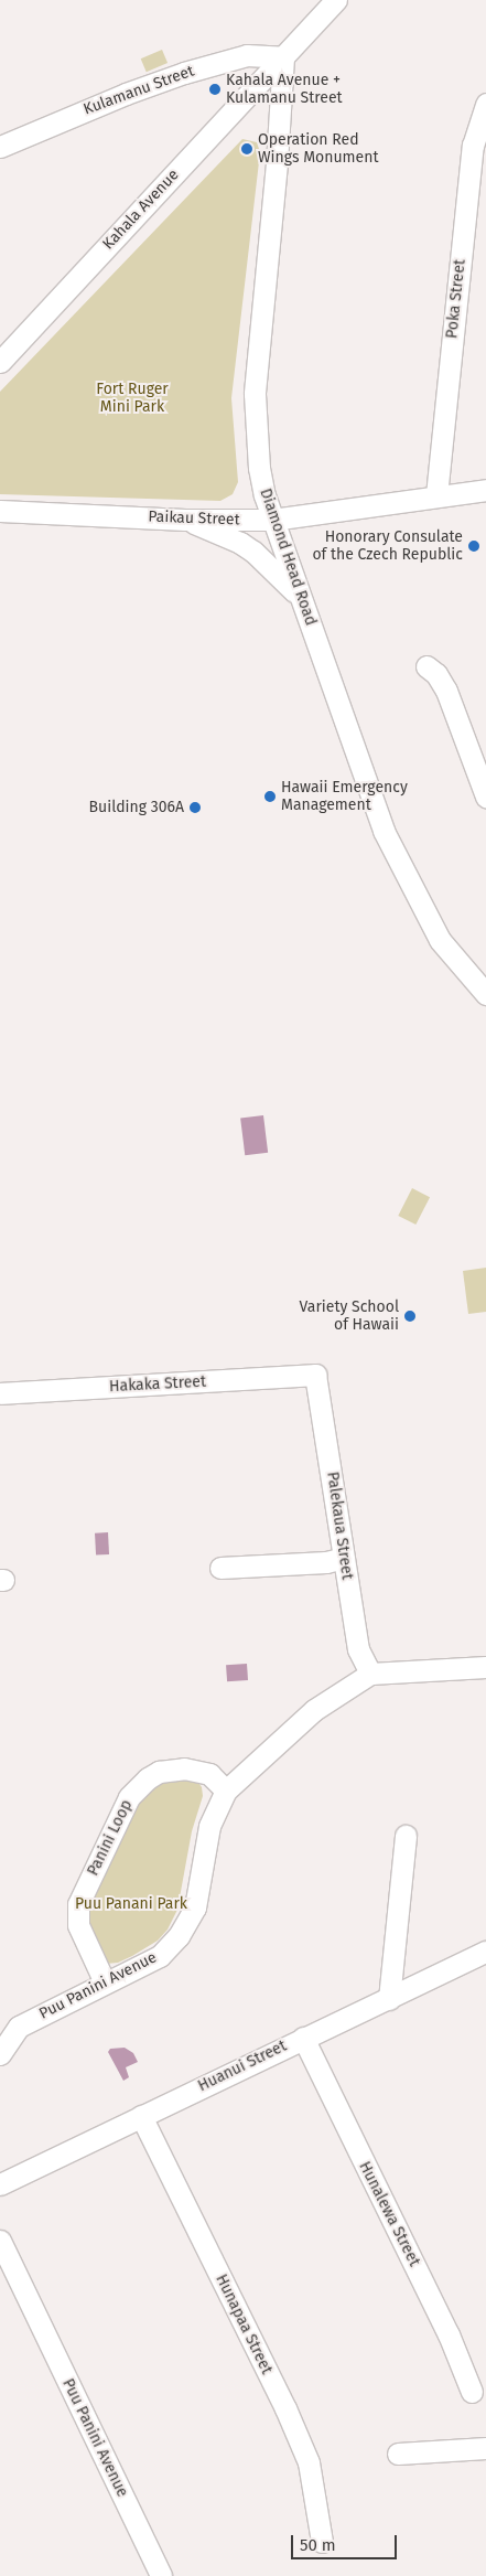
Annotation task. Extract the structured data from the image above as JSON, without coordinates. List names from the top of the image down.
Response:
{
  "streets": {
    "street": [
      "Kulamanu Street",
      "Kahala Avenue",
      "Poka Street",
      "Paikau Street",
      "Diamond Head Road",
      "Hakaka Street",
      "Palekaua Street",
      "Panini Loop",
      "Puu Panini Avenue",
      "Huanui Street",
      "Hunalewa Street",
      "Hunapaa Street"
    ]
  },
  "crossings": [
    ["Kulamanu Street", "Kahala Avenue"],
    ["Kulamanu Street", "Diamond Head Road"],
    ["Kahala Avenue", "Diamond Head Road"],
    ["Poka Street", "Paikau Street"],
    ["Paikau Street", "Diamond Head Road"],
    ["Hakaka Street", "Palekaua Street"],
    ["Palekaua Street", "Puu Panini Avenue"],
    ["Panini Loop", "Puu Panini Avenue"],
    ["Huanui Street", "Hunalewa Street"],
    ["Huanui Street", "Hunapaa Street"]
  ],
  "parks": ["Fort Ruger Mini Park", "Puu Panani Park"],
  "places": [
    "Kahala Avenue + Kulamanu Street",
    "Operation Red Wings Monument",
    "Honorary Consulate of the Czech Republic",
    "Hawaii Emergency Management",
    "Building 306A",
    "Variety School of Hawaii"
  ],
  "scale_bar": "50 m"
}
